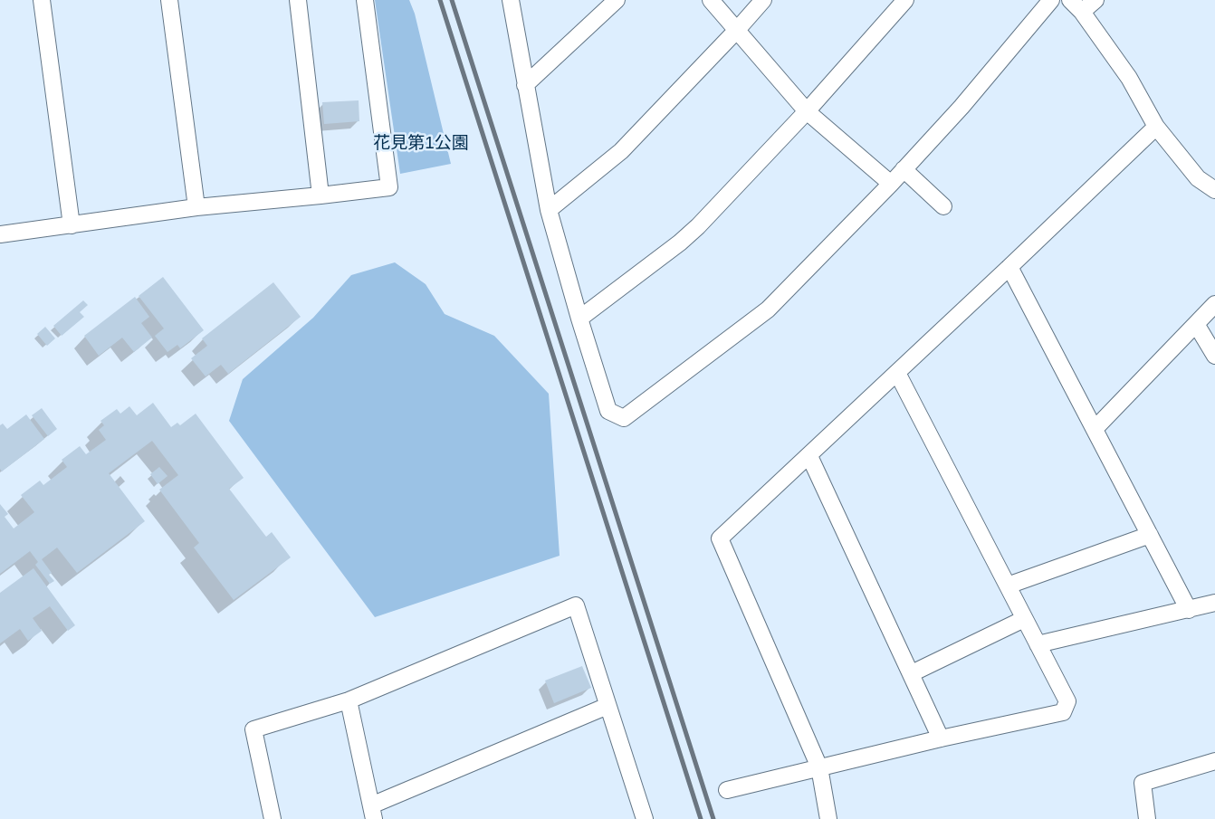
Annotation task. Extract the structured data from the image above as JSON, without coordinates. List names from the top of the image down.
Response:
{
  "parks": ["花見第1公園"]
}
